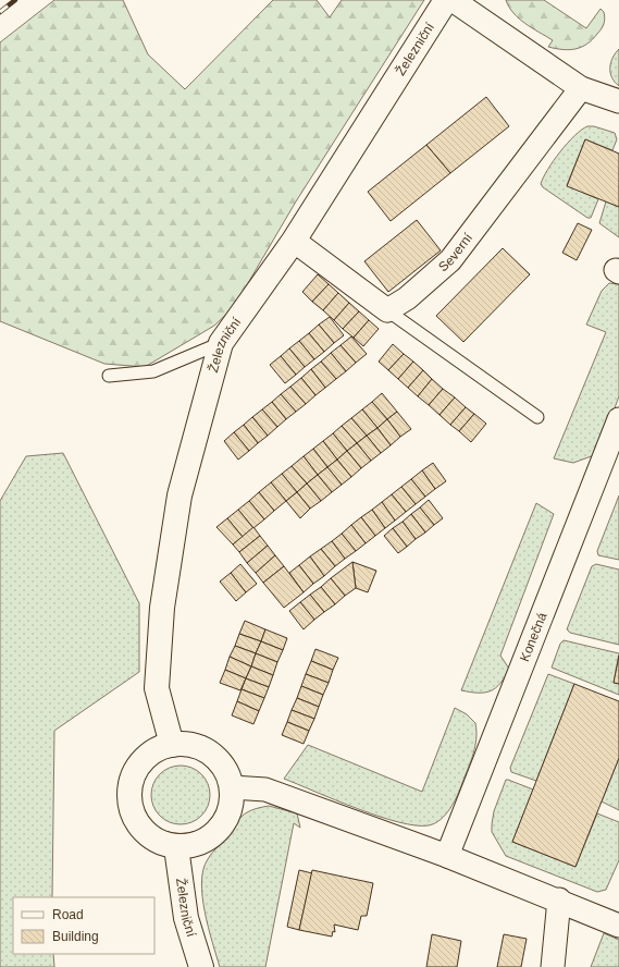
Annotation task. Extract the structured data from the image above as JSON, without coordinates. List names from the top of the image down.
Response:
{
  "streets": {
    "street": ["Železniční", "Severní", "Konečná"]
  },
  "legend": ["Road", "Building"]
}
